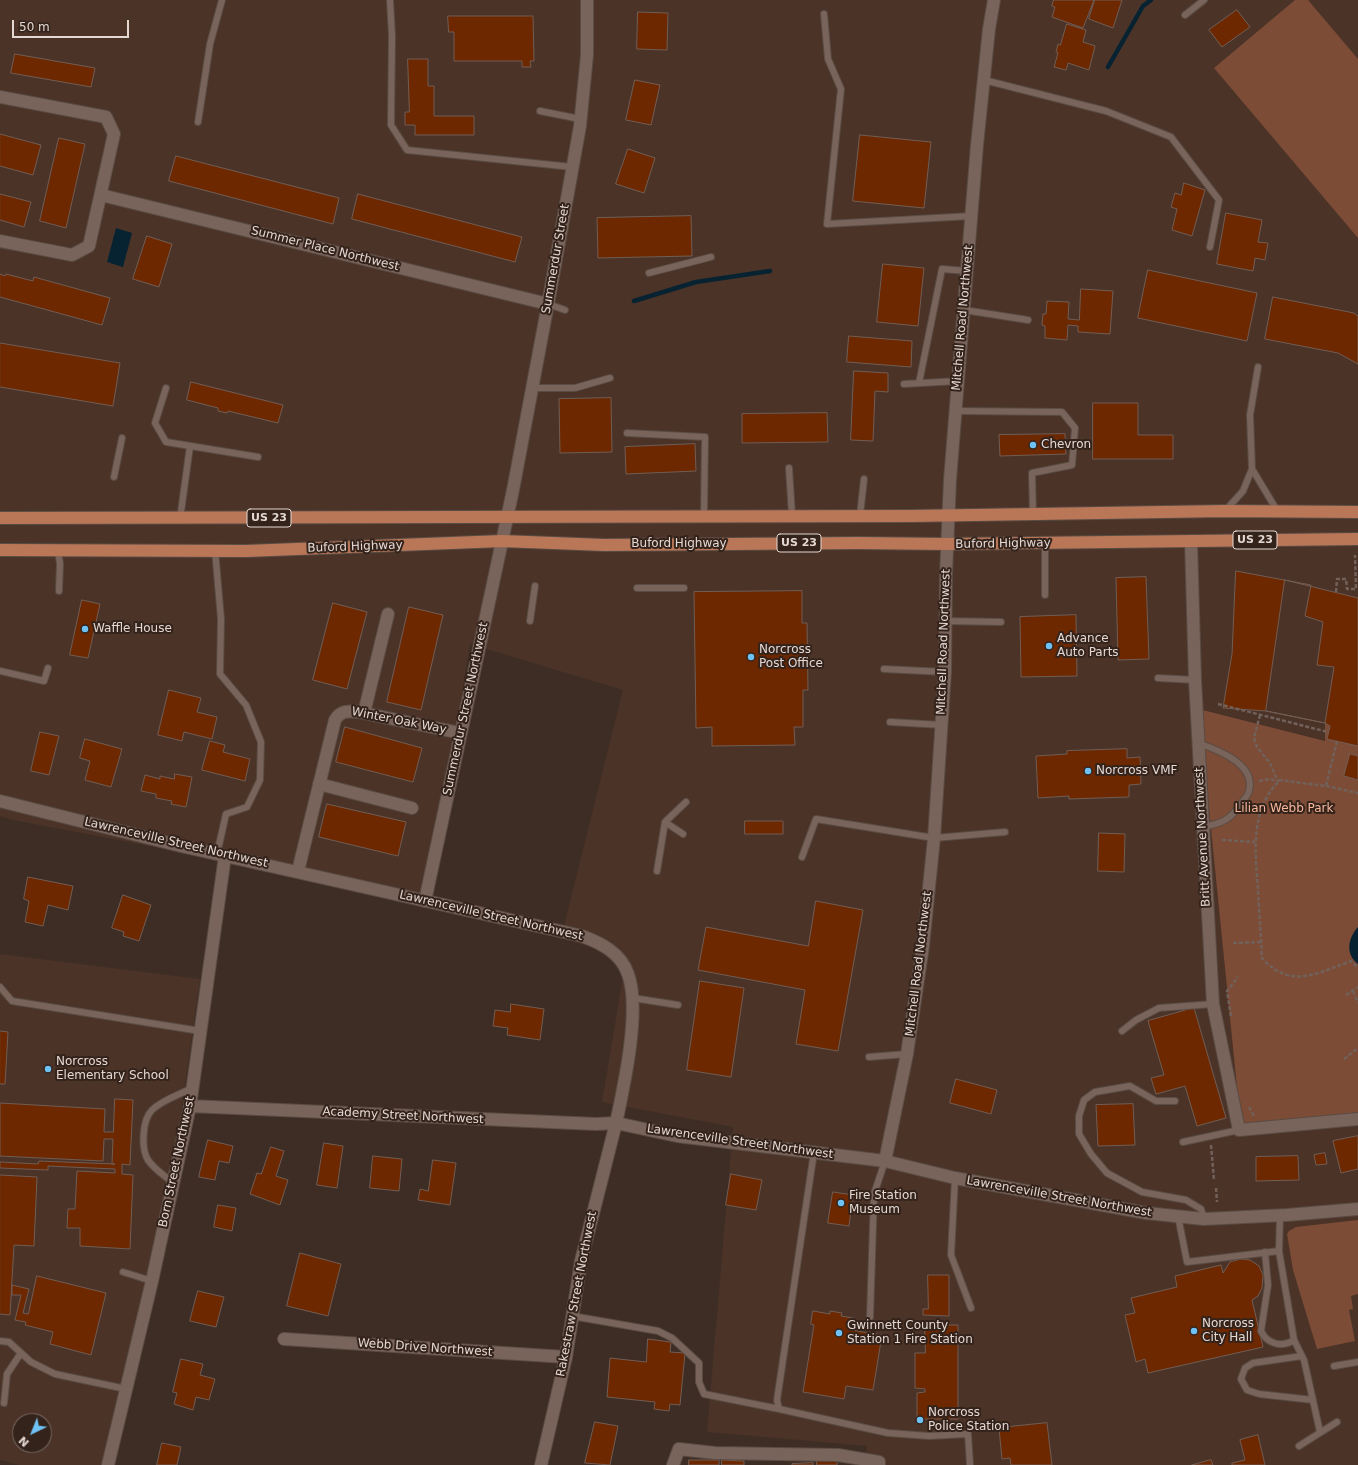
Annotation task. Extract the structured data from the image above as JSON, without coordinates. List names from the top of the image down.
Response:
{
  "streets": {
    "main road": ["US 23", "Buford Highway"],
    "street": [
      "Summer Place Northwest",
      "Summerdur Street",
      "Mitchell Road Northwest",
      "Summerdur Street Northwest",
      "Winter Oak Way",
      "Britt Avenue Northwest",
      "Lawrenceville Street Northwest",
      "Academy Street Northwest",
      "Born Street Northwest",
      "Rakestraw Street Northwest",
      "Webb Drive Northwest"
    ]
  },
  "crossings": [
    ["Summer Place Northwest", "Summerdur Street"],
    ["Summerdur Street", "US 23"],
    ["Summerdur Street", "Summerdur Street Northwest"],
    ["Mitchell Road Northwest", "US 23"],
    ["Mitchell Road Northwest", "Buford Highway"],
    ["Mitchell Road Northwest", "Lawrenceville Street Northwest"],
    ["US 23", "Summerdur Street Northwest"],
    ["Buford Highway", "Summerdur Street Northwest"],
    ["Buford Highway", "Britt Avenue Northwest"],
    ["Summerdur Street Northwest", "Winter Oak Way"],
    ["Summerdur Street Northwest", "Lawrenceville Street Northwest"],
    ["Winter Oak Way", "Lawrenceville Street Northwest"],
    ["Lawrenceville Street Northwest", "Academy Street Northwest"],
    ["Lawrenceville Street Northwest", "Born Street Northwest"],
    ["Lawrenceville Street Northwest", "Rakestraw Street Northwest"],
    ["Academy Street Northwest", "Born Street Northwest"],
    ["Academy Street Northwest", "Rakestraw Street Northwest"],
    ["Rakestraw Street Northwest", "Webb Drive Northwest"]
  ],
  "parks": ["Lilian Webb Park"],
  "places": [
    "Chevron",
    "Waffle House",
    "Advance Auto Parts",
    "Norcross Post Office",
    "Norcross VMF",
    "Norcross Elementary School",
    "Fire Station Museum",
    "Norcross City Hall",
    "Gwinnett County Station 1 Fire Station",
    "Norcross Police Station"
  ],
  "scale_bar": "50 m",
  "north": "bottom left"
}
